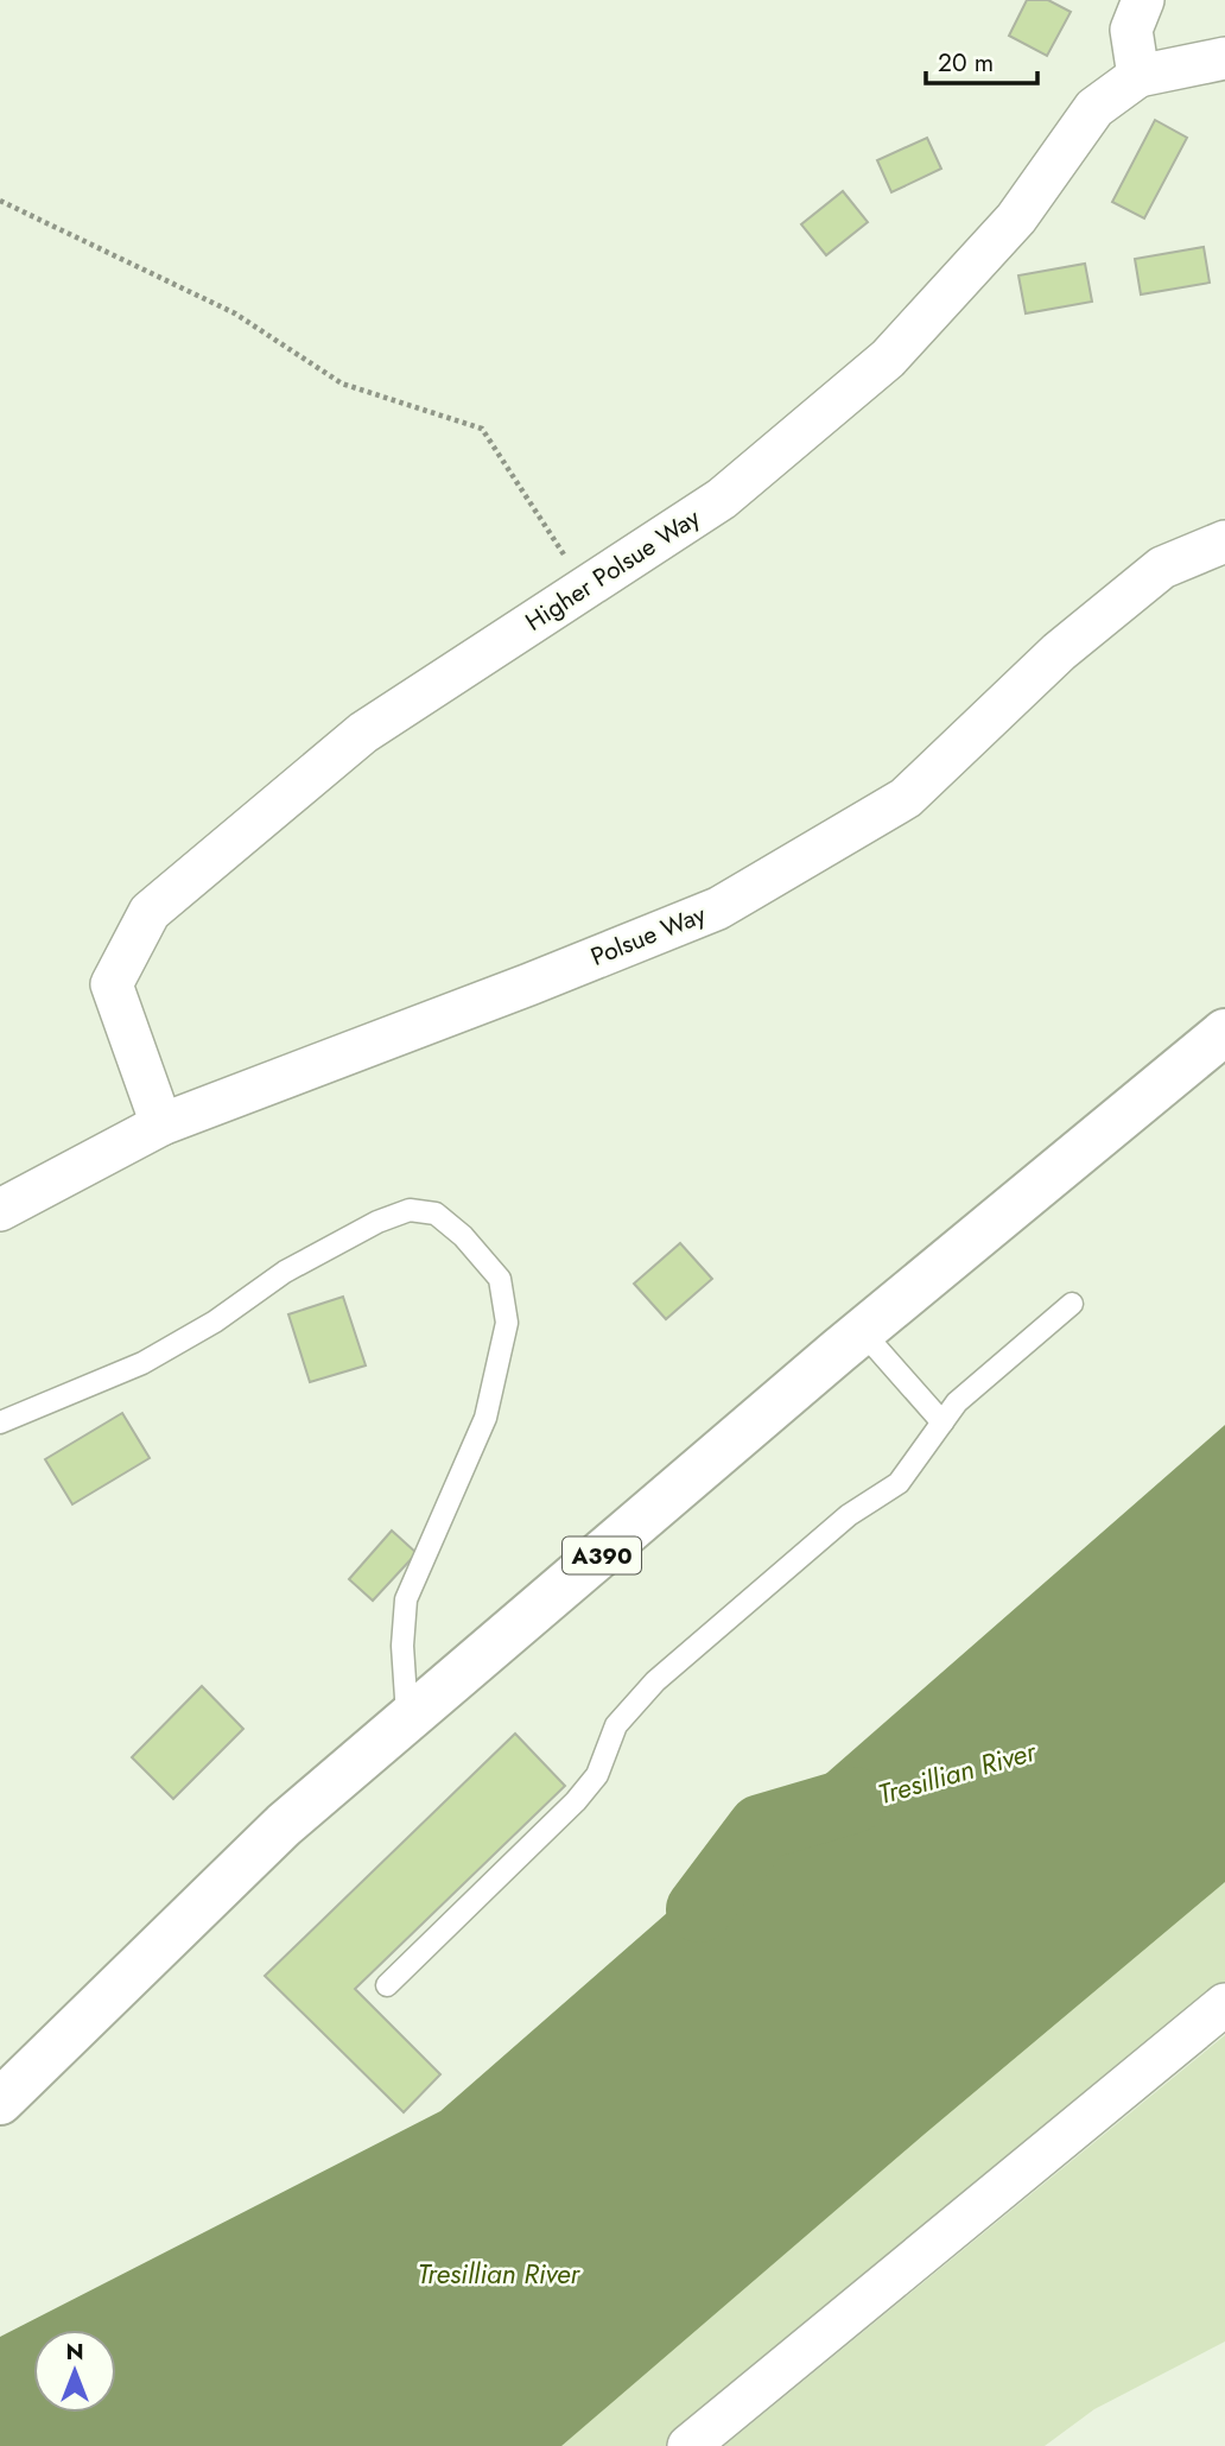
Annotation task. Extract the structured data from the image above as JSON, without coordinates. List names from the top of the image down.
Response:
{
  "streets": {
    "highway": ["A390"],
    "street": ["Higher Polsue Way", "Polsue Way"]
  },
  "crossings": [
    ["Higher Polsue Way", "Polsue Way"]
  ],
  "water": ["Tresillian River"],
  "scale_bar": "20 m",
  "north": "top"
}
